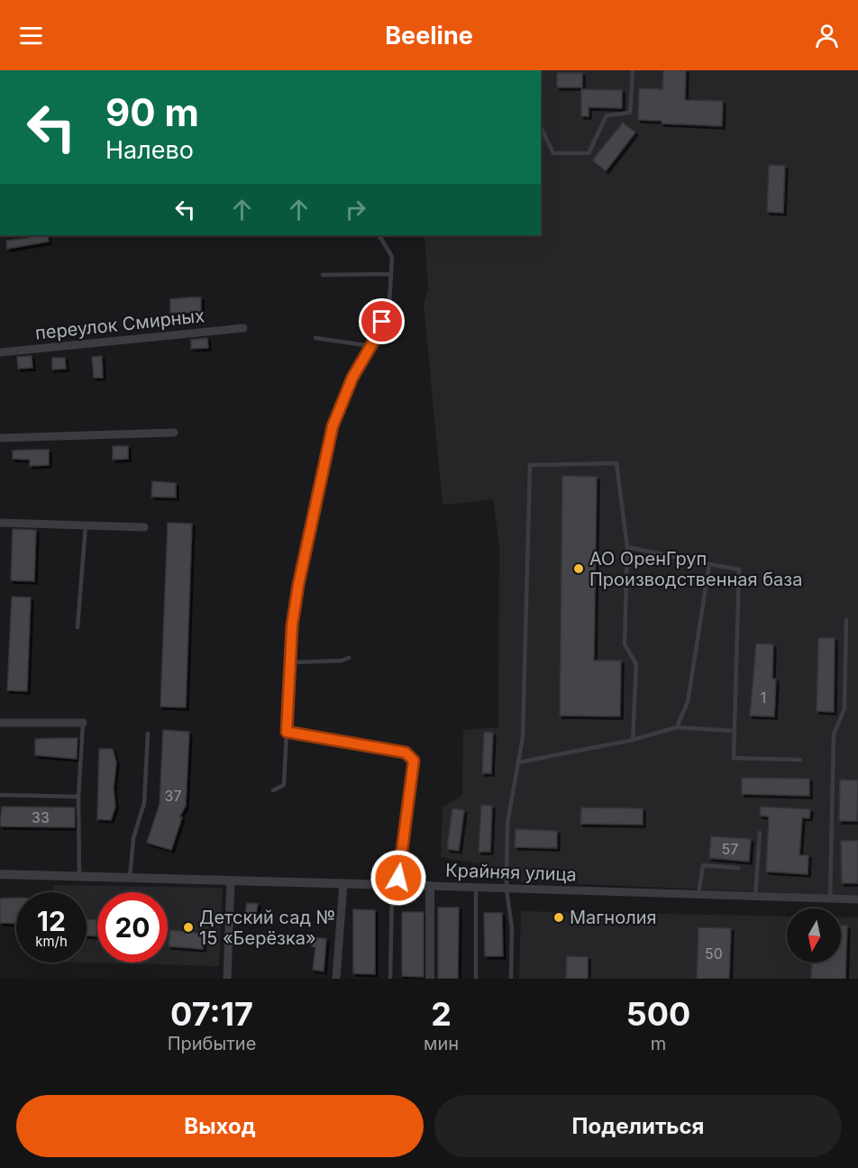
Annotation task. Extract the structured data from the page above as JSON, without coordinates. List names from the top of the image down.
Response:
{
  "streets": {
    "street": ["переулок Смирных", "Крайняя улица"]
  },
  "places": ["АО ОренГруп Производственная база", "Магнолия", "Детский сад № 15 «Берёзка»"],
  "house_numbers": [
    "1",
    "37",
    "33",
    "57",
    "50"
  ],
  "north": "bottom",
  "page": {
    "header": "Beeline",
    "turn": ["90 m", "Налево"],
    "speed": "12 km/h",
    "limit": "20",
    "eta": [
      "07:17",
      "Прибытие",
      "2",
      "мин",
      "500",
      "m"
    ],
    "buttons": ["Выход", "Поделиться"]
  }
}
